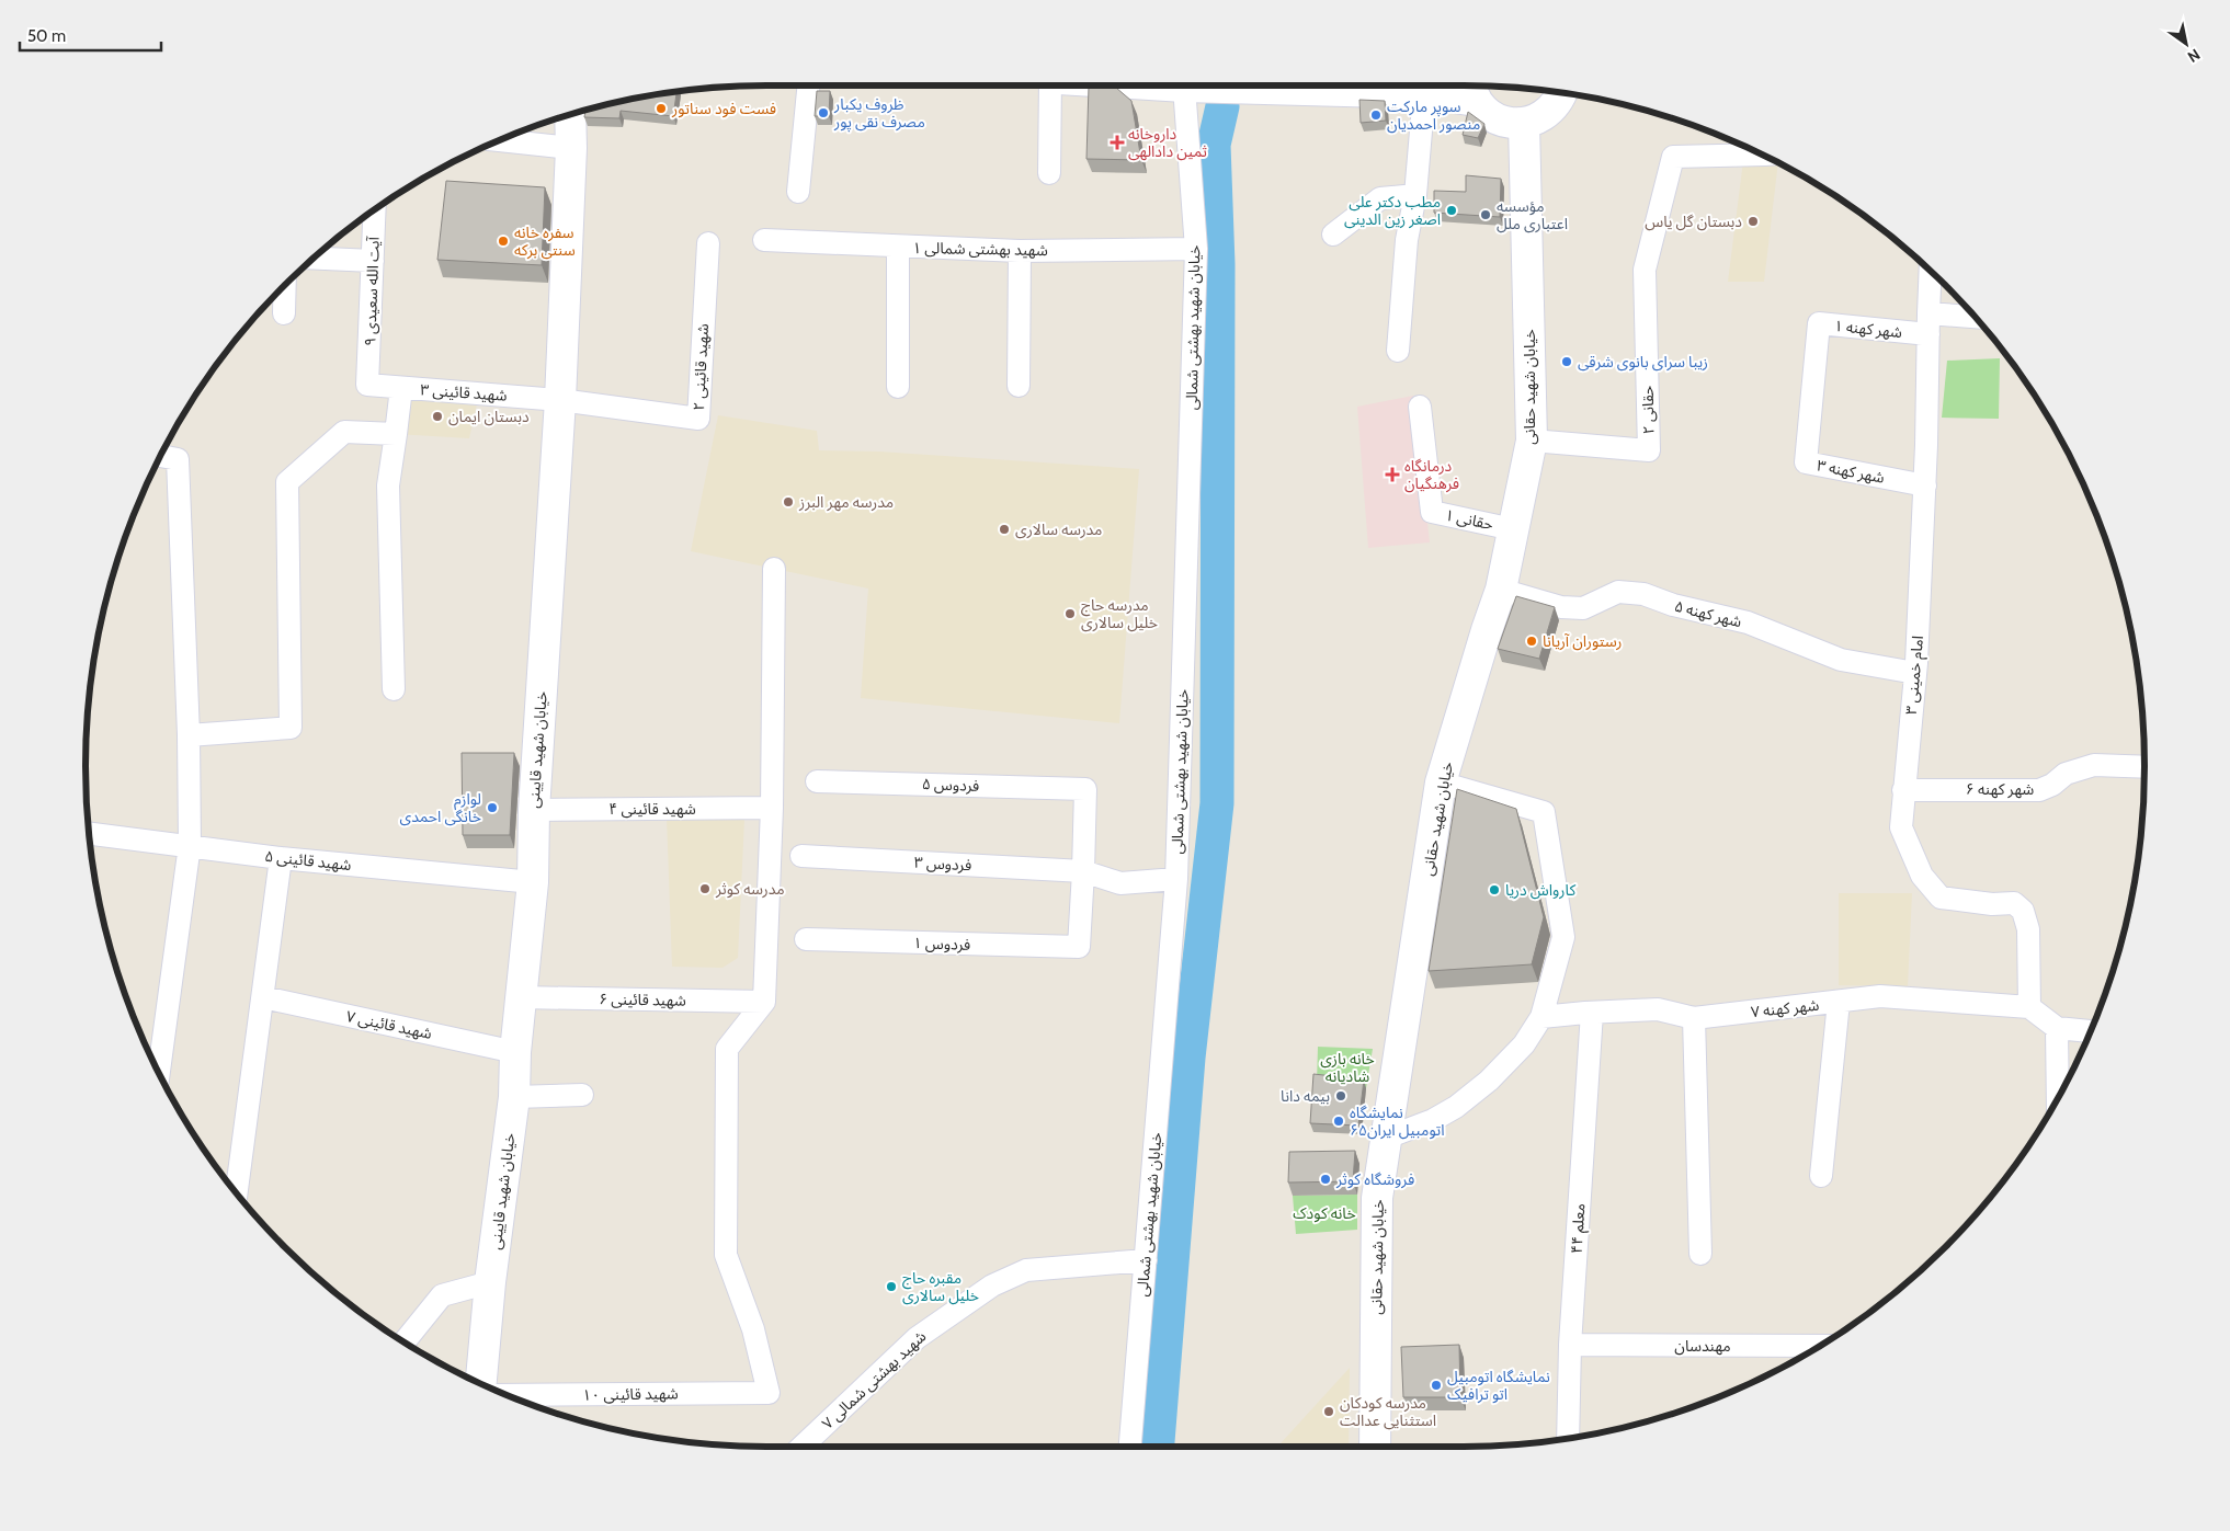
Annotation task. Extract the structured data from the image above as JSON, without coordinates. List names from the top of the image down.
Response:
{
  "streets": {
    "main road": ["خیابان شهید حقانی", "خیابان شهید قایینی"],
    "street": [
      "شهید بهشتی شمالی ۱",
      "آیت الله سعیدی ۹",
      "خیابان شهید بهشتی شمالی",
      "شهر کهنه ۱",
      "شهید قائینی ۲",
      "شهید قائینی ۳",
      "حقانی ۲",
      "شهر کهنه ۳",
      "حقانی ۱",
      "شهر کهنه ۵",
      "امام خمینی ۳",
      "فردوس ۵",
      "شهر کهنه ۶",
      "شهید قائینی ۴",
      "شهید قائینی ۵",
      "فردوس ۳",
      "فردوس ۱",
      "شهید قائینی ۶",
      "شهر کهنه ۷",
      "شهید قائینی ۷",
      "معلم ۴۴",
      "مهندسان",
      "شهید بهشتی شمالی ۷",
      "شهید قائینی ۱۰"
    ]
  },
  "crossings": [
    ["شهید بهشتی شمالی ۱", "خیابان شهید بهشتی شمالی"],
    ["آیت الله سعیدی ۹", "شهید قائینی ۳"],
    ["خیابان شهید بهشتی شمالی", "فردوس ۳"],
    ["خیابان شهید بهشتی شمالی", "شهید بهشتی شمالی ۷"],
    ["شهر کهنه ۱", "شهر کهنه ۳"],
    ["شهر کهنه ۱", "امام خمینی ۳"],
    ["شهید قائینی ۲", "شهید قائینی ۳"],
    ["شهید قائینی ۲", "خیابان شهید قایینی"],
    ["خیابان شهید حقانی", "حقانی ۲"],
    ["خیابان شهید حقانی", "حقانی ۱"],
    ["خیابان شهید حقانی", "شهر کهنه ۵"],
    ["شهید قائینی ۳", "خیابان شهید قایینی"],
    ["شهر کهنه ۳", "امام خمینی ۳"],
    ["شهر کهنه ۵", "امام خمینی ۳"],
    ["امام خمینی ۳", "شهر کهنه ۶"],
    ["امام خمینی ۳", "شهر کهنه ۷"],
    ["خیابان شهید قایینی", "شهید قائینی ۴"],
    ["خیابان شهید قایینی", "شهید قائینی ۵"],
    ["خیابان شهید قایینی", "شهید قائینی ۶"],
    ["خیابان شهید قایینی", "شهید قائینی ۷"],
    ["فردوس ۵", "فردوس ۳"],
    ["فردوس ۵", "فردوس ۱"],
    ["فردوس ۳", "فردوس ۱"],
    ["شهید قائینی ۶", "شهید قائینی ۱۰"],
    ["شهر کهنه ۷", "معلم ۴۴"],
    ["معلم ۴۴", "مهندسان"]
  ],
  "parks": ["خانه بازی شادیانه", "خانه کودک"],
  "places": {
    "other": [
      "فست فود سناتور",
      "ظروف یکبار مصرف نقی پور",
      "سوپر مارکت منصور احمدیان",
      "مطب دکتر علی اصغر زین الدینی",
      "مؤسسه اعتباری ملل",
      "دبستان گل یاس",
      "سفره خانه سنتی برکه",
      "زیبا سرای بانوی شرقی",
      "دبستان ایمان",
      "مدرسه مهر البرز",
      "مدرسه سالاری",
      "مدرسه حاج خلیل سالاری",
      "رستوران آریانا",
      "لوازم خانگی احمدی",
      "مدرسه کوثر",
      "کارواش دریا",
      "بیمه دانا",
      "نمایشگاه اتومبیل ایران۶۵",
      "فروشگاه کوثر",
      "مقبره حاج خلیل سالاری",
      "نمایشگاه اتومبیل اتو ترافیک",
      "مدرسه کودکان استثنایی عدالت"
    ],
    "health": ["داروخانه ثمین دادالهی", "درمانگاه فرهنگیان"]
  },
  "scale_bar": "50 m",
  "north": "bottom right"
}
